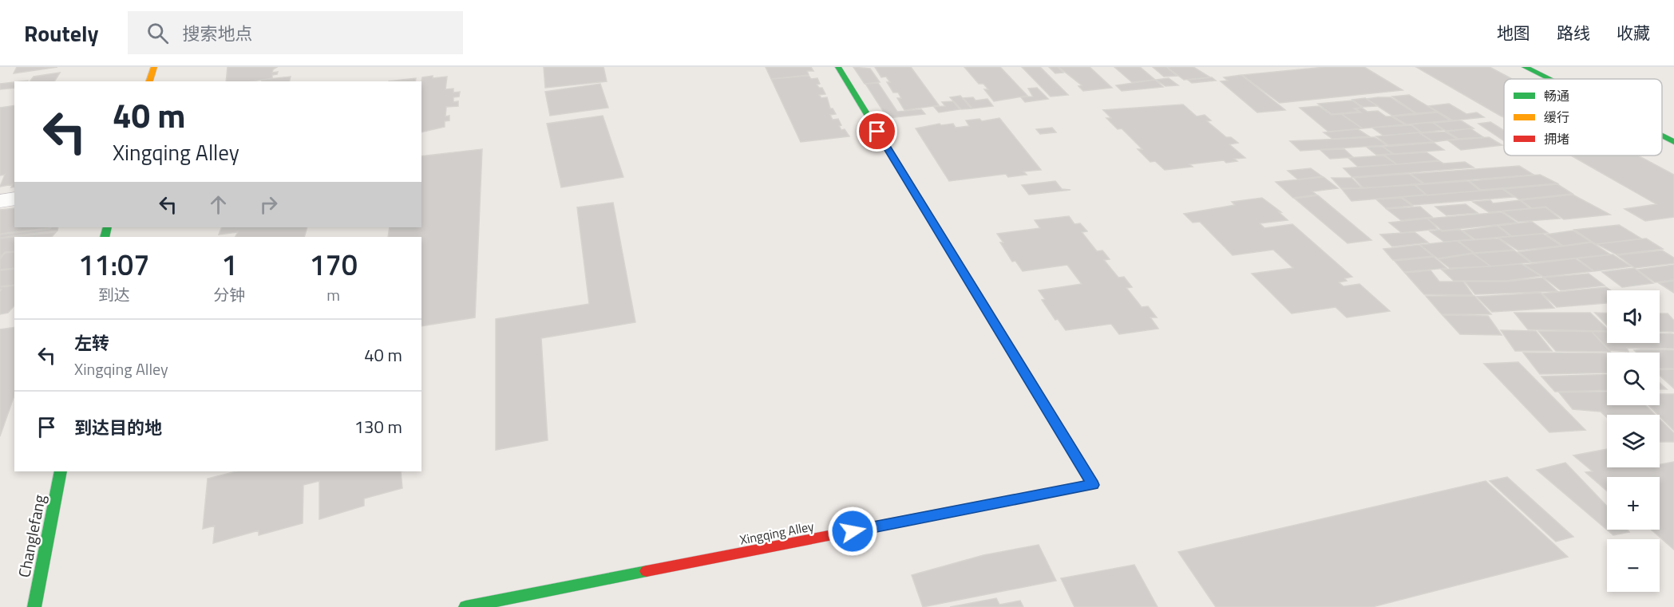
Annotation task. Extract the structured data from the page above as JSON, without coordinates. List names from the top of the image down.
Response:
{
  "streets": {
    "street": ["Xingqing Alley", "Changlefang"]
  },
  "legend": ["畅通", "缓行", "拥堵"],
  "page": {
    "header": "Routely",
    "search": "搜索地点",
    "nav": ["地图", "路线", "收藏"],
    "turn": ["40 m", "Xingqing Alley"],
    "eta": [
      "11:07",
      "到达",
      "1",
      "分钟",
      "170",
      "m"
    ],
    "map_buttons": ["+", "−"],
    "list": [
      {
        "name": "左转",
        "note": "Xingqing Alley",
        "value": "40 m"
      },
      {
        "name": "到达目的地",
        "value": "130 m"
      }
    ]
  }
}
